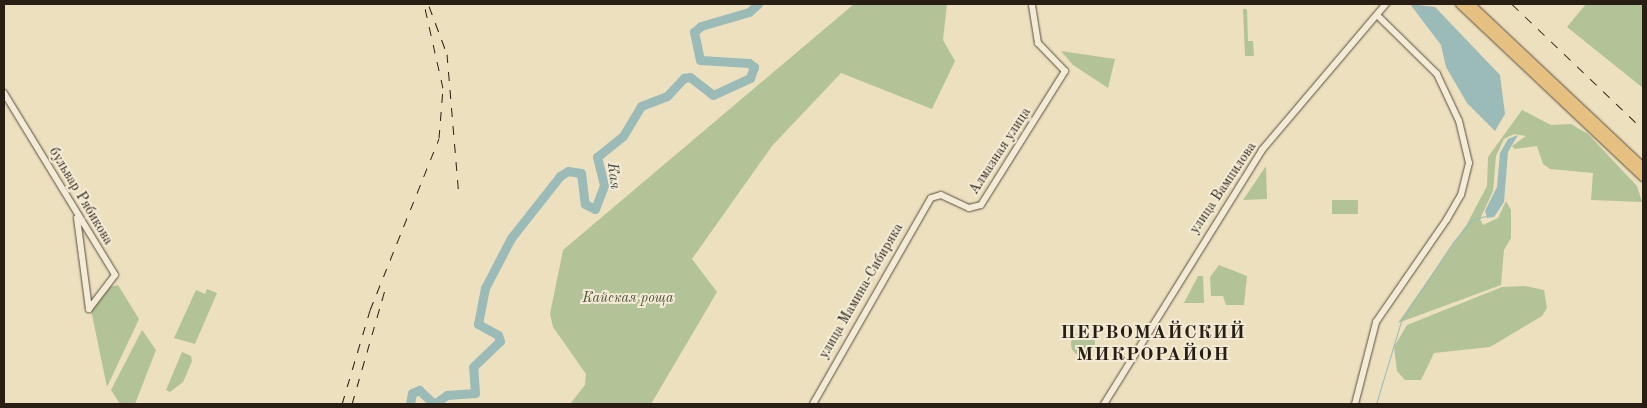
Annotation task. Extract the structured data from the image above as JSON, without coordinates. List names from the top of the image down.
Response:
{
  "streets": {
    "street": [
      "Алмазная улица",
      "улица Вампилова",
      "бульвар Рябикова",
      "улица Мамина-Сибиряка"
    ]
  },
  "crossings": [
    ["Алмазная улица", "улица Мамина-Сибиряка"]
  ],
  "districts": ["ПЕРВОМАЙСКИЙ МИКРОРАЙОН"],
  "water": ["Кая"],
  "parks": ["Кайская роща"]
}
